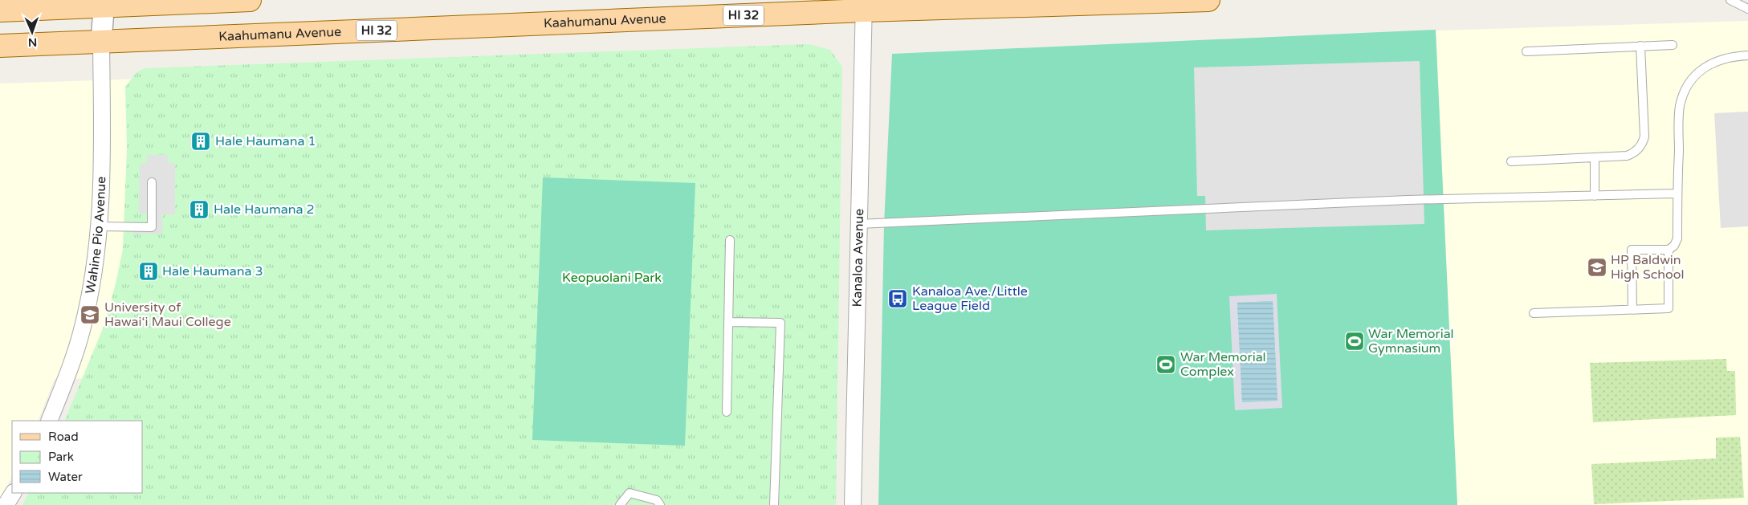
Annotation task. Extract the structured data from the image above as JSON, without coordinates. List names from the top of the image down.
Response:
{
  "streets": {
    "main road": ["HI 32", "Kaahumanu Avenue"],
    "street": ["Wahine Pio Avenue", "Kanaloa Avenue"]
  },
  "crossings": [
    ["Kaahumanu Avenue", "Wahine Pio Avenue"],
    ["Kaahumanu Avenue", "Kanaloa Avenue"]
  ],
  "parks": ["Keopuolani Park"],
  "places": {
    "building": ["Hale Haumana 1", "Hale Haumana 2", "Hale Haumana 3"],
    "school or university": ["HP Baldwin High School", "University of Hawai‘i Maui College"],
    "bus stop": ["Kanaloa Ave./Little League Field"],
    "sports": ["War Memorial Gymnasium", "War Memorial Complex"]
  },
  "legend": ["Road", "Park", "Water"],
  "north": "bottom"
}
